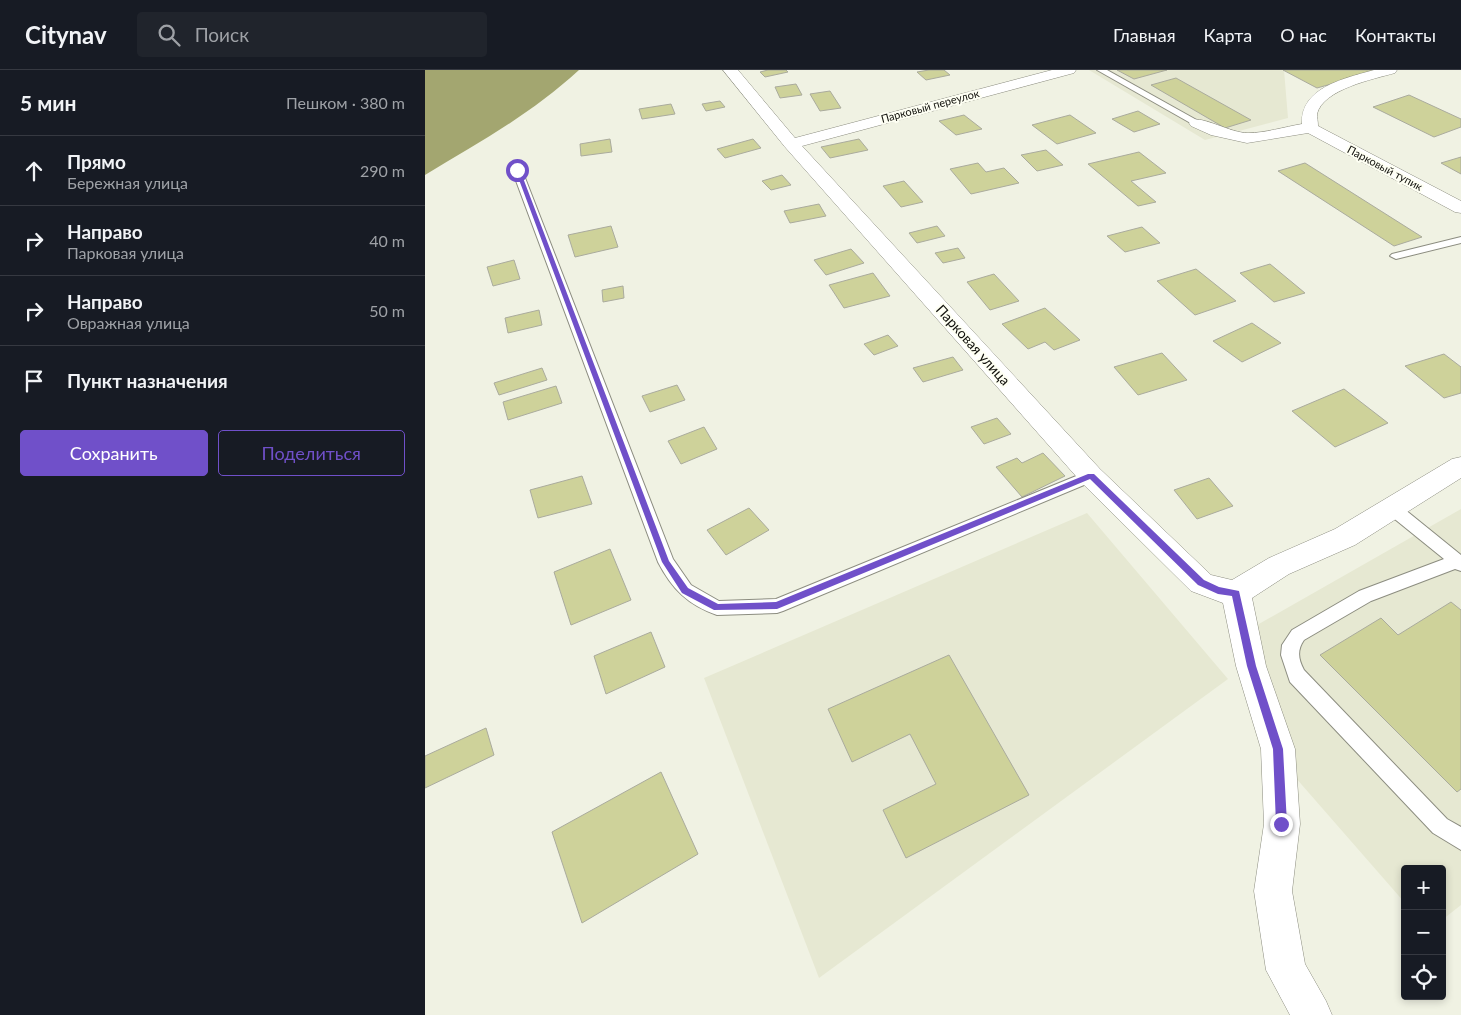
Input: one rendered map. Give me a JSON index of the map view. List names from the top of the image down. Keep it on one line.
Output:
{"streets":{"street":["Парковый переулок","Парковый тупик","Парковая улица"]},"crossings":[["Парковый переулок","Парковая улица"]],"page":{"header":"Citynav","search":"Поиск","nav":["Главная","Карта","О нас","Контакты"],"heading":["5 мин","Пешком · 380 m"],"list":[["Прямо","Бережная улица","290 m"],["Направо","Парковая улица","40 m"],["Направо","Овражная улица","50 m"],"Пункт назначения"],"buttons":["Сохранить","Поделиться"],"map_buttons":["+","−"]}}
